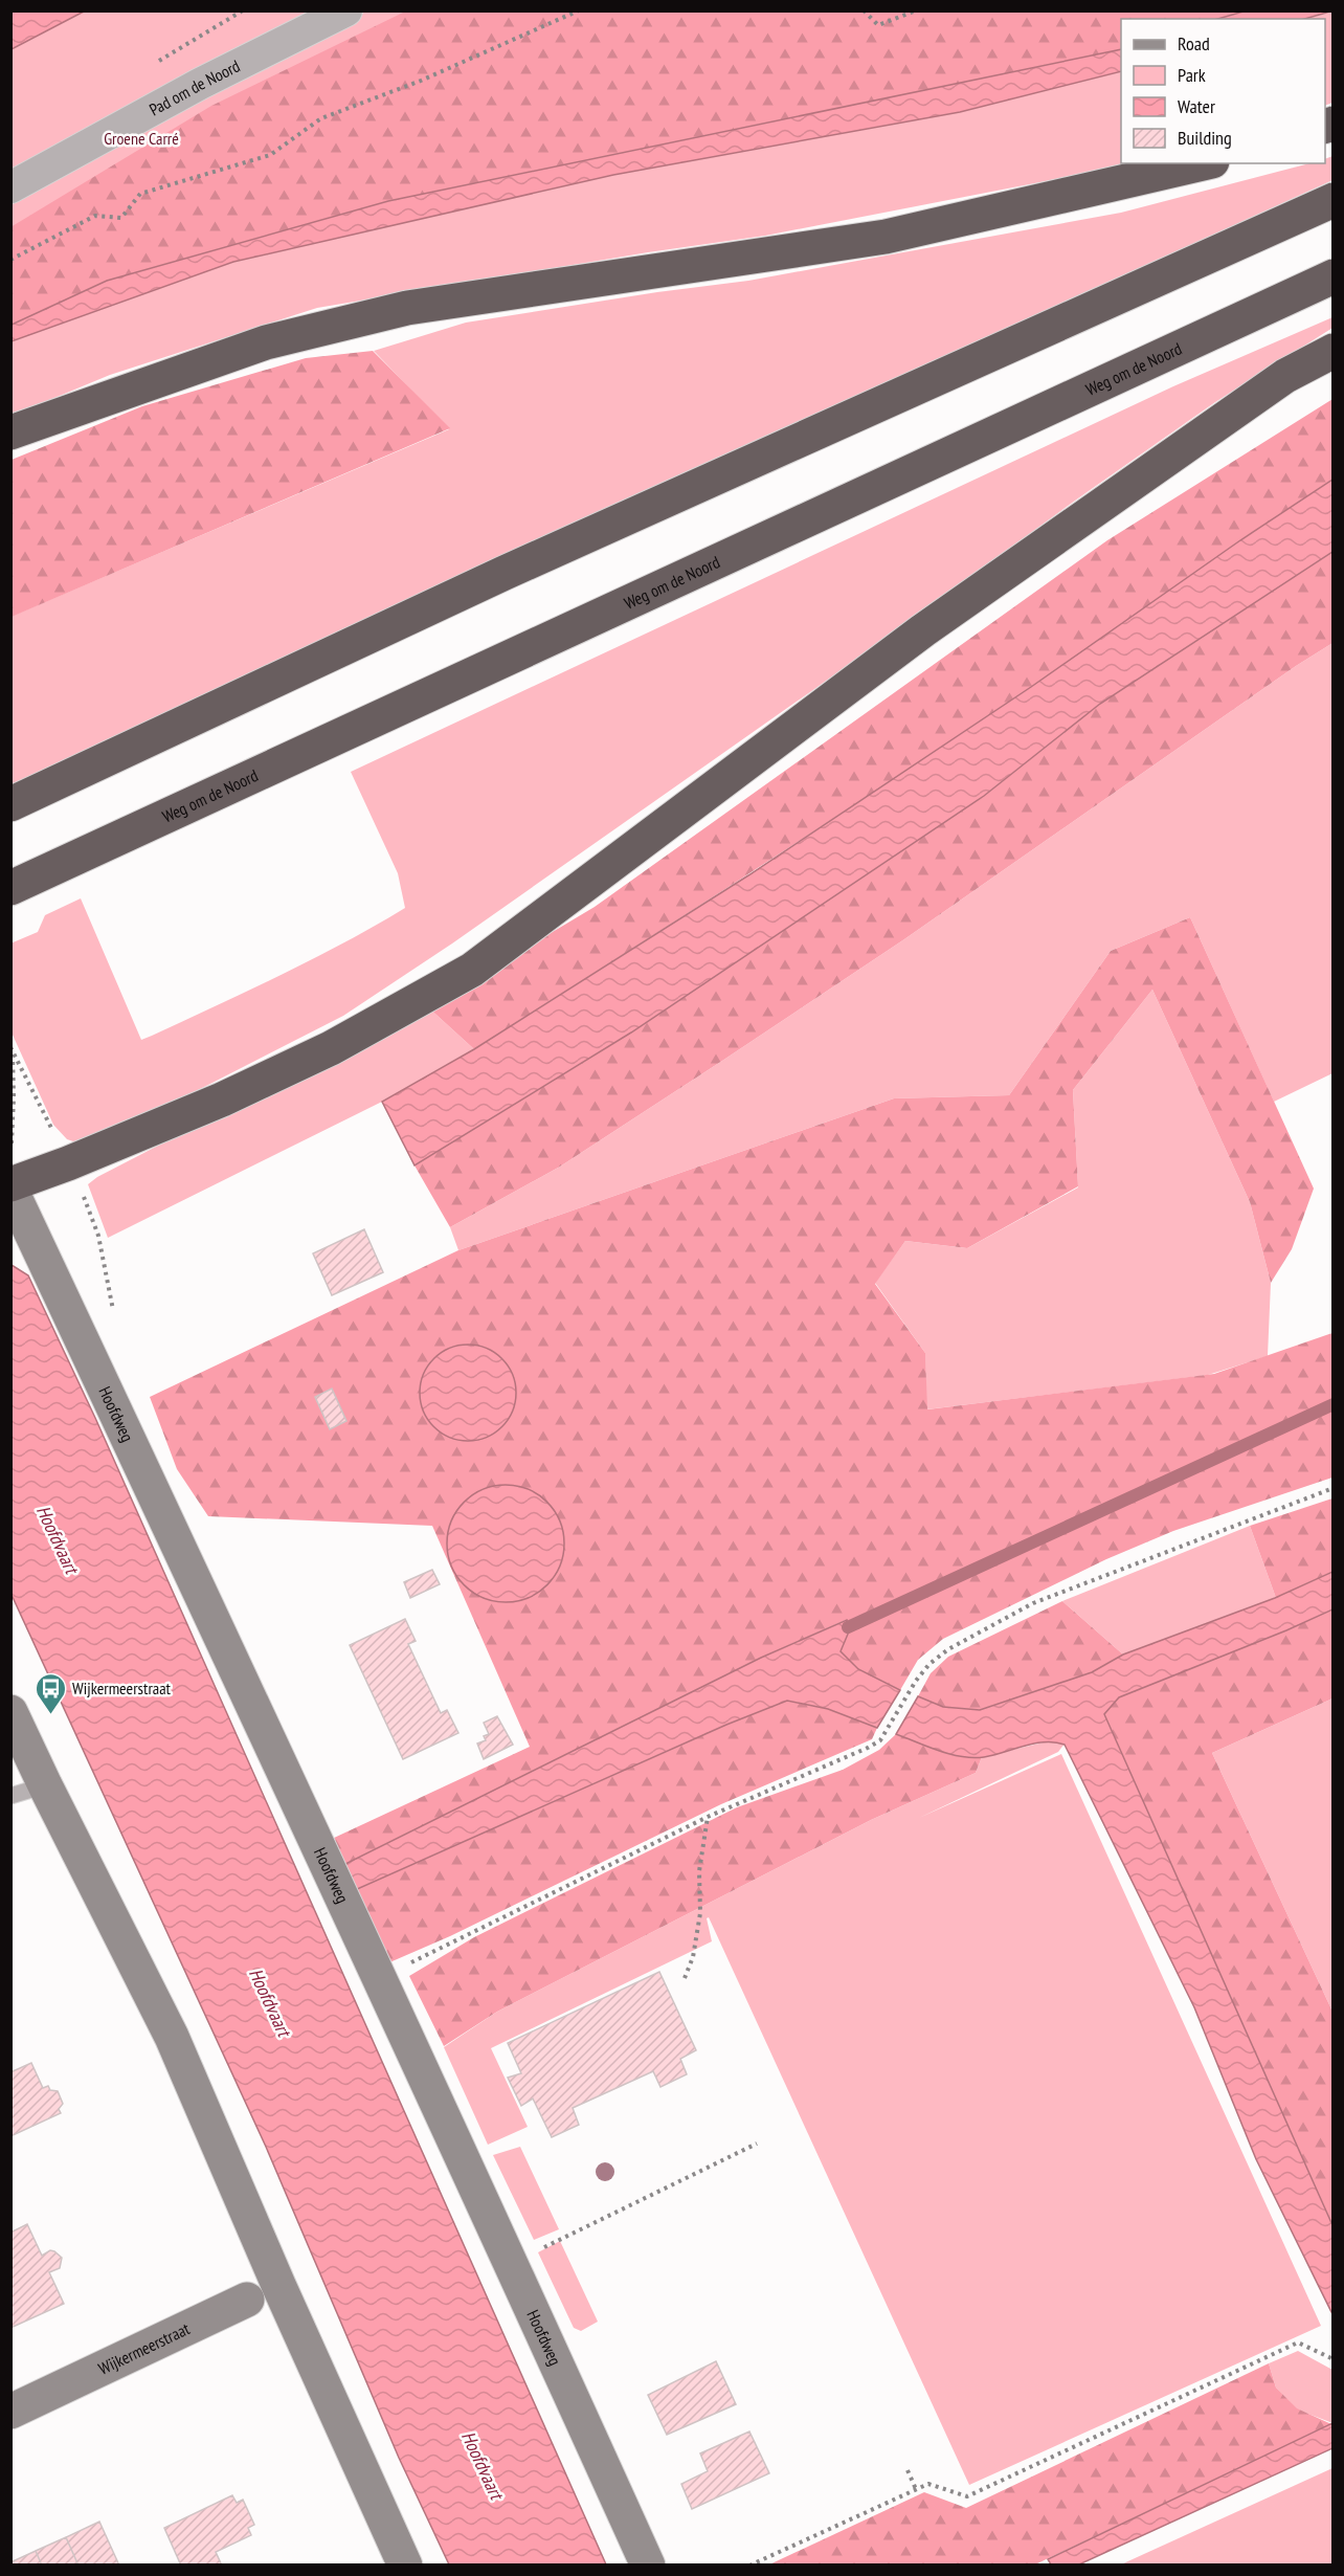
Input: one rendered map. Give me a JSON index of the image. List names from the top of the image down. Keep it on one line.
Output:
{"streets":{"highway":["Weg om de Noord"],"street":["Pad om de Noord","Hoofdweg","Wijkermeerstraat"]},"water":["Hoofdvaart"],"parks":["Groene Carré"],"places":{"bus stop":["Wijkermeerstraat"]},"legend":["Road","Park","Water","Building"]}
